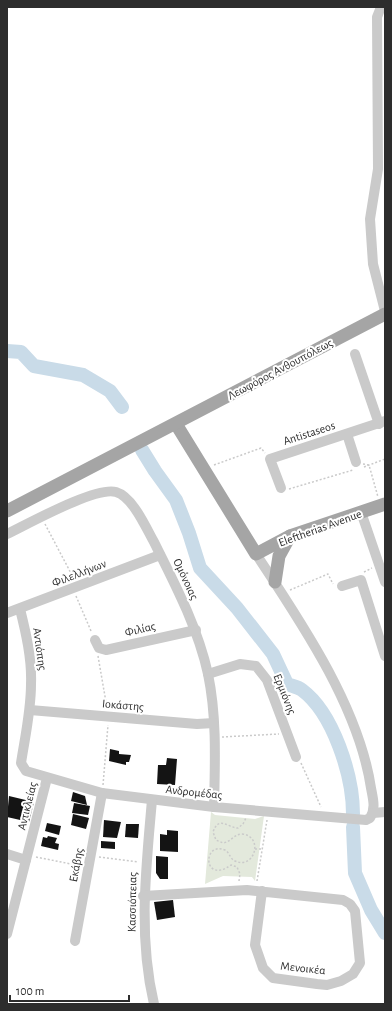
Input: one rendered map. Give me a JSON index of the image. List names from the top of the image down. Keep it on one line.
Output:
{"streets":{"main road":["Λεωφόρος Ανθουπόλεως","Eleftherias Avenue"],"street":["Antistaseos","Φιλελλήνων","Ομόνοιας","Φιλίας","Αντιόπης","Ερμιόνης","Ιοκάστης","Ανδρομέδας","Αντικλείας","Εκάβης","Κασσιόπειας","Μενοικέα"]},"crossings":[["Φιλελλήνων","Ομόνοιας"],["Φιλελλήνων","Αντιόπης"],["Ομόνοιας","Φιλίας"],["Ομόνοιας","Ερμιόνης"],["Ομόνοιας","Ιοκάστης"],["Ομόνοιας","Ανδρομέδας"],["Αντιόπης","Ιοκάστης"],["Αντιόπης","Ανδρομέδας"],["Ανδρομέδας","Αντικλείας"],["Ανδρομέδας","Εκάβης"],["Ανδρομέδας","Κασσιόπειας"],["Κασσιόπειας","Μενοικέα"]],"scale_bar":"100 m"}
